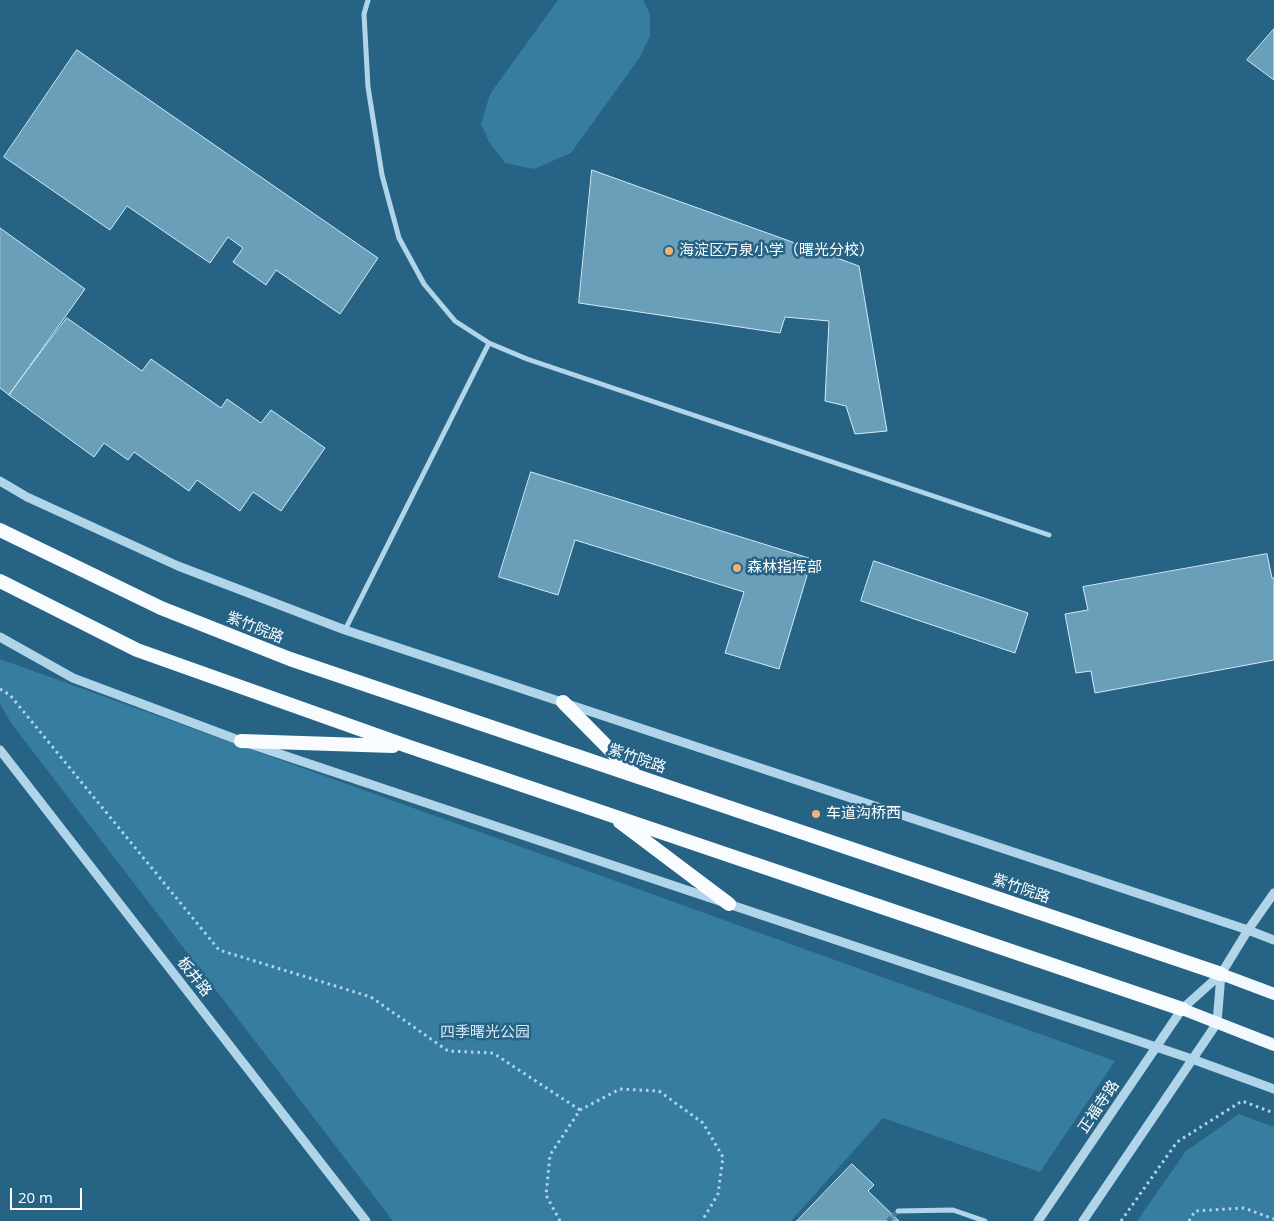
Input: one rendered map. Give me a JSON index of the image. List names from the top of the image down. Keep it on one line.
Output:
{"streets":{"highway":["紫竹院路"],"street":["板井路","正福寺路"]},"crossings":[["紫竹院路","正福寺路"]],"parks":["四季曙光公园"],"places":["海淀区万泉小学（曙光分校）","森林指挥部","车道沟桥西"],"scale_bar":"20 m"}
